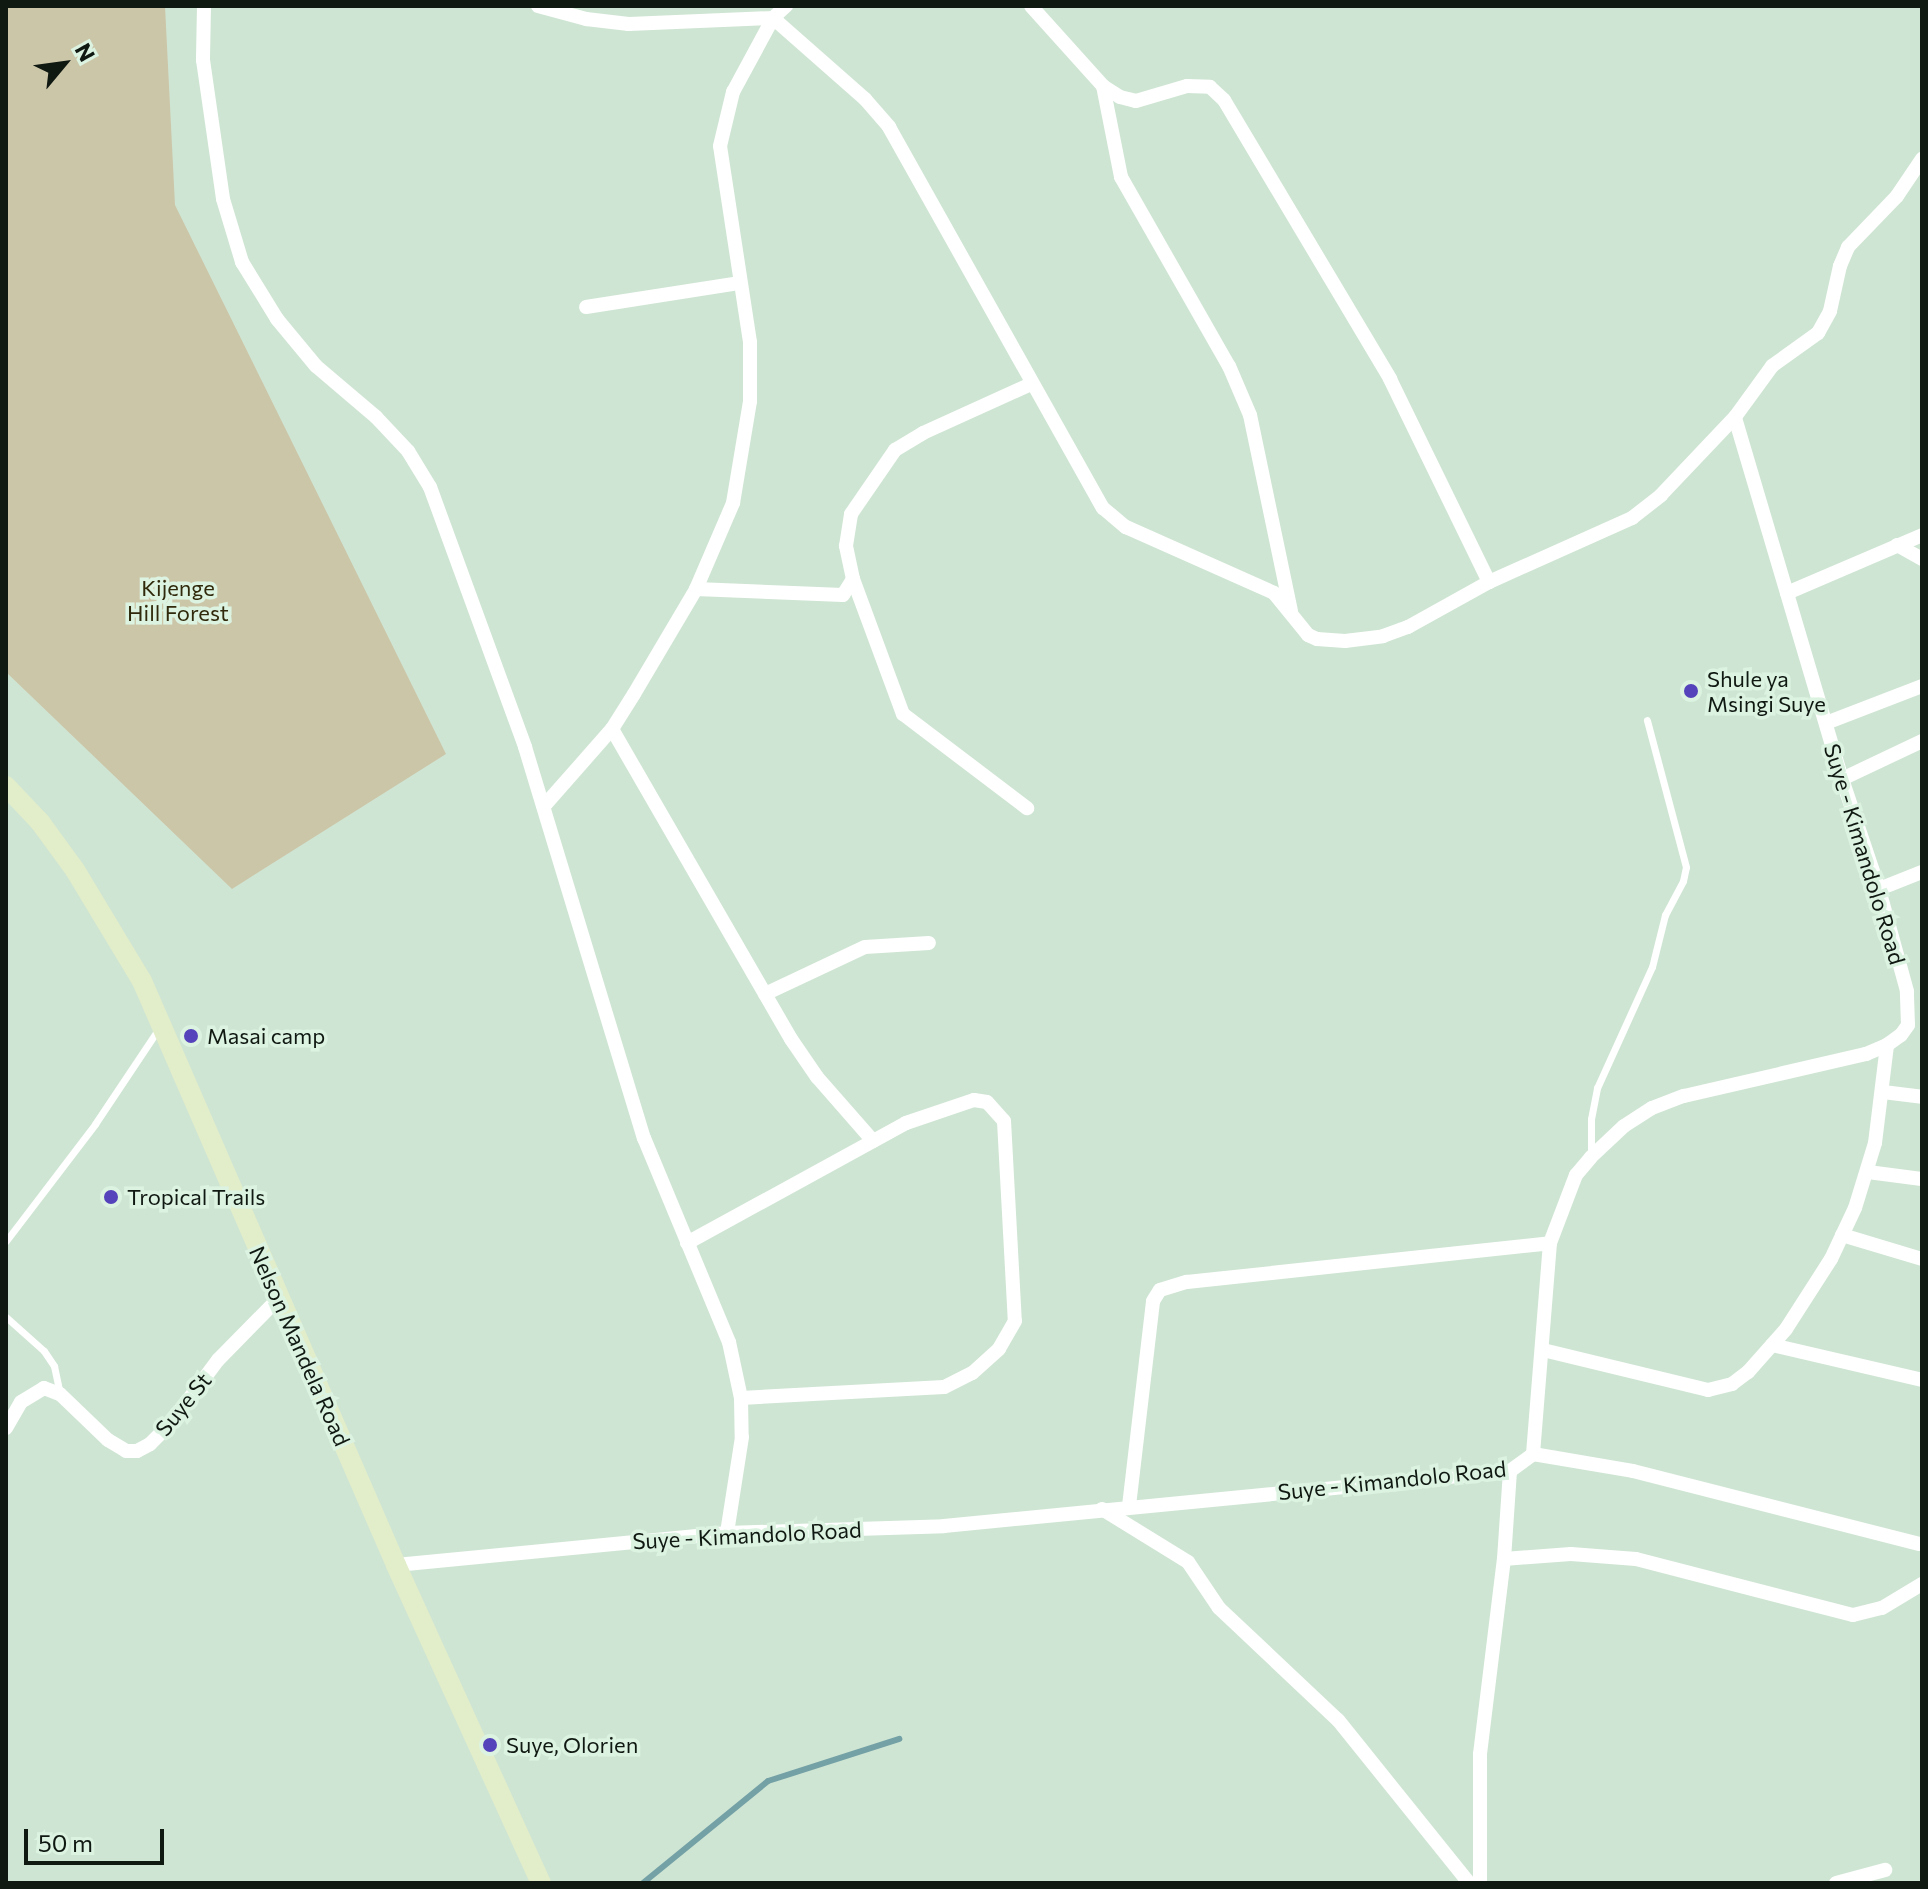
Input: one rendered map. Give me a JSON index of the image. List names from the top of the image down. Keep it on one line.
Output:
{"streets":{"main road":["Nelson Mandela Road"],"street":["Suye - Kimandolo Road","Suye St"]},"crossings":[["Suye - Kimandolo Road","Nelson Mandela Road"],["Nelson Mandela Road","Suye St"]],"parks":["Kijenge Hill Forest"],"places":["Shule ya Msingi Suye","Masai camp","Tropical Trails","Suye, Olorien"],"scale_bar":"50 m","north":"top right"}
